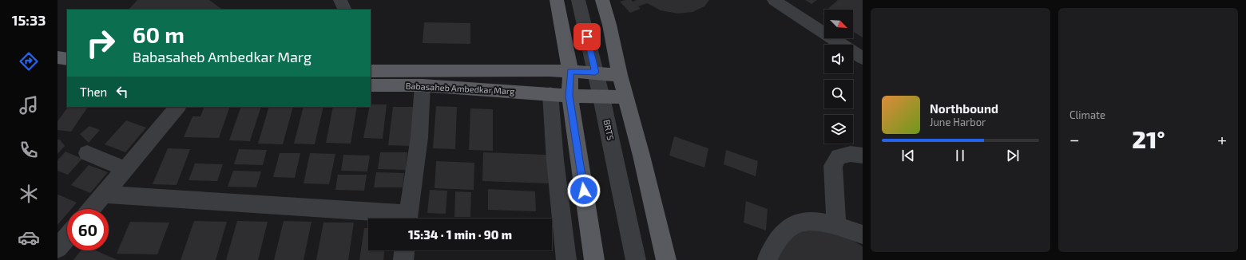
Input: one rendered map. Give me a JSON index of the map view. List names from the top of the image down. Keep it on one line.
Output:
{"streets":{"main road":["Babasaheb Ambedkar Marg"],"street":["BRTS"]},"crossings":[["Babasaheb Ambedkar Marg","BRTS"]],"north":"bottom right","page":{"tabs":"15:33","tile":"Climate","turn":["60 m","Babasaheb Ambedkar Marg"],"then":"Then","song":["Northbound","June Harbor"],"heat":["−","21°","+"],"limit":"60","trip":"15:34 · 1 min · 90 m"}}
